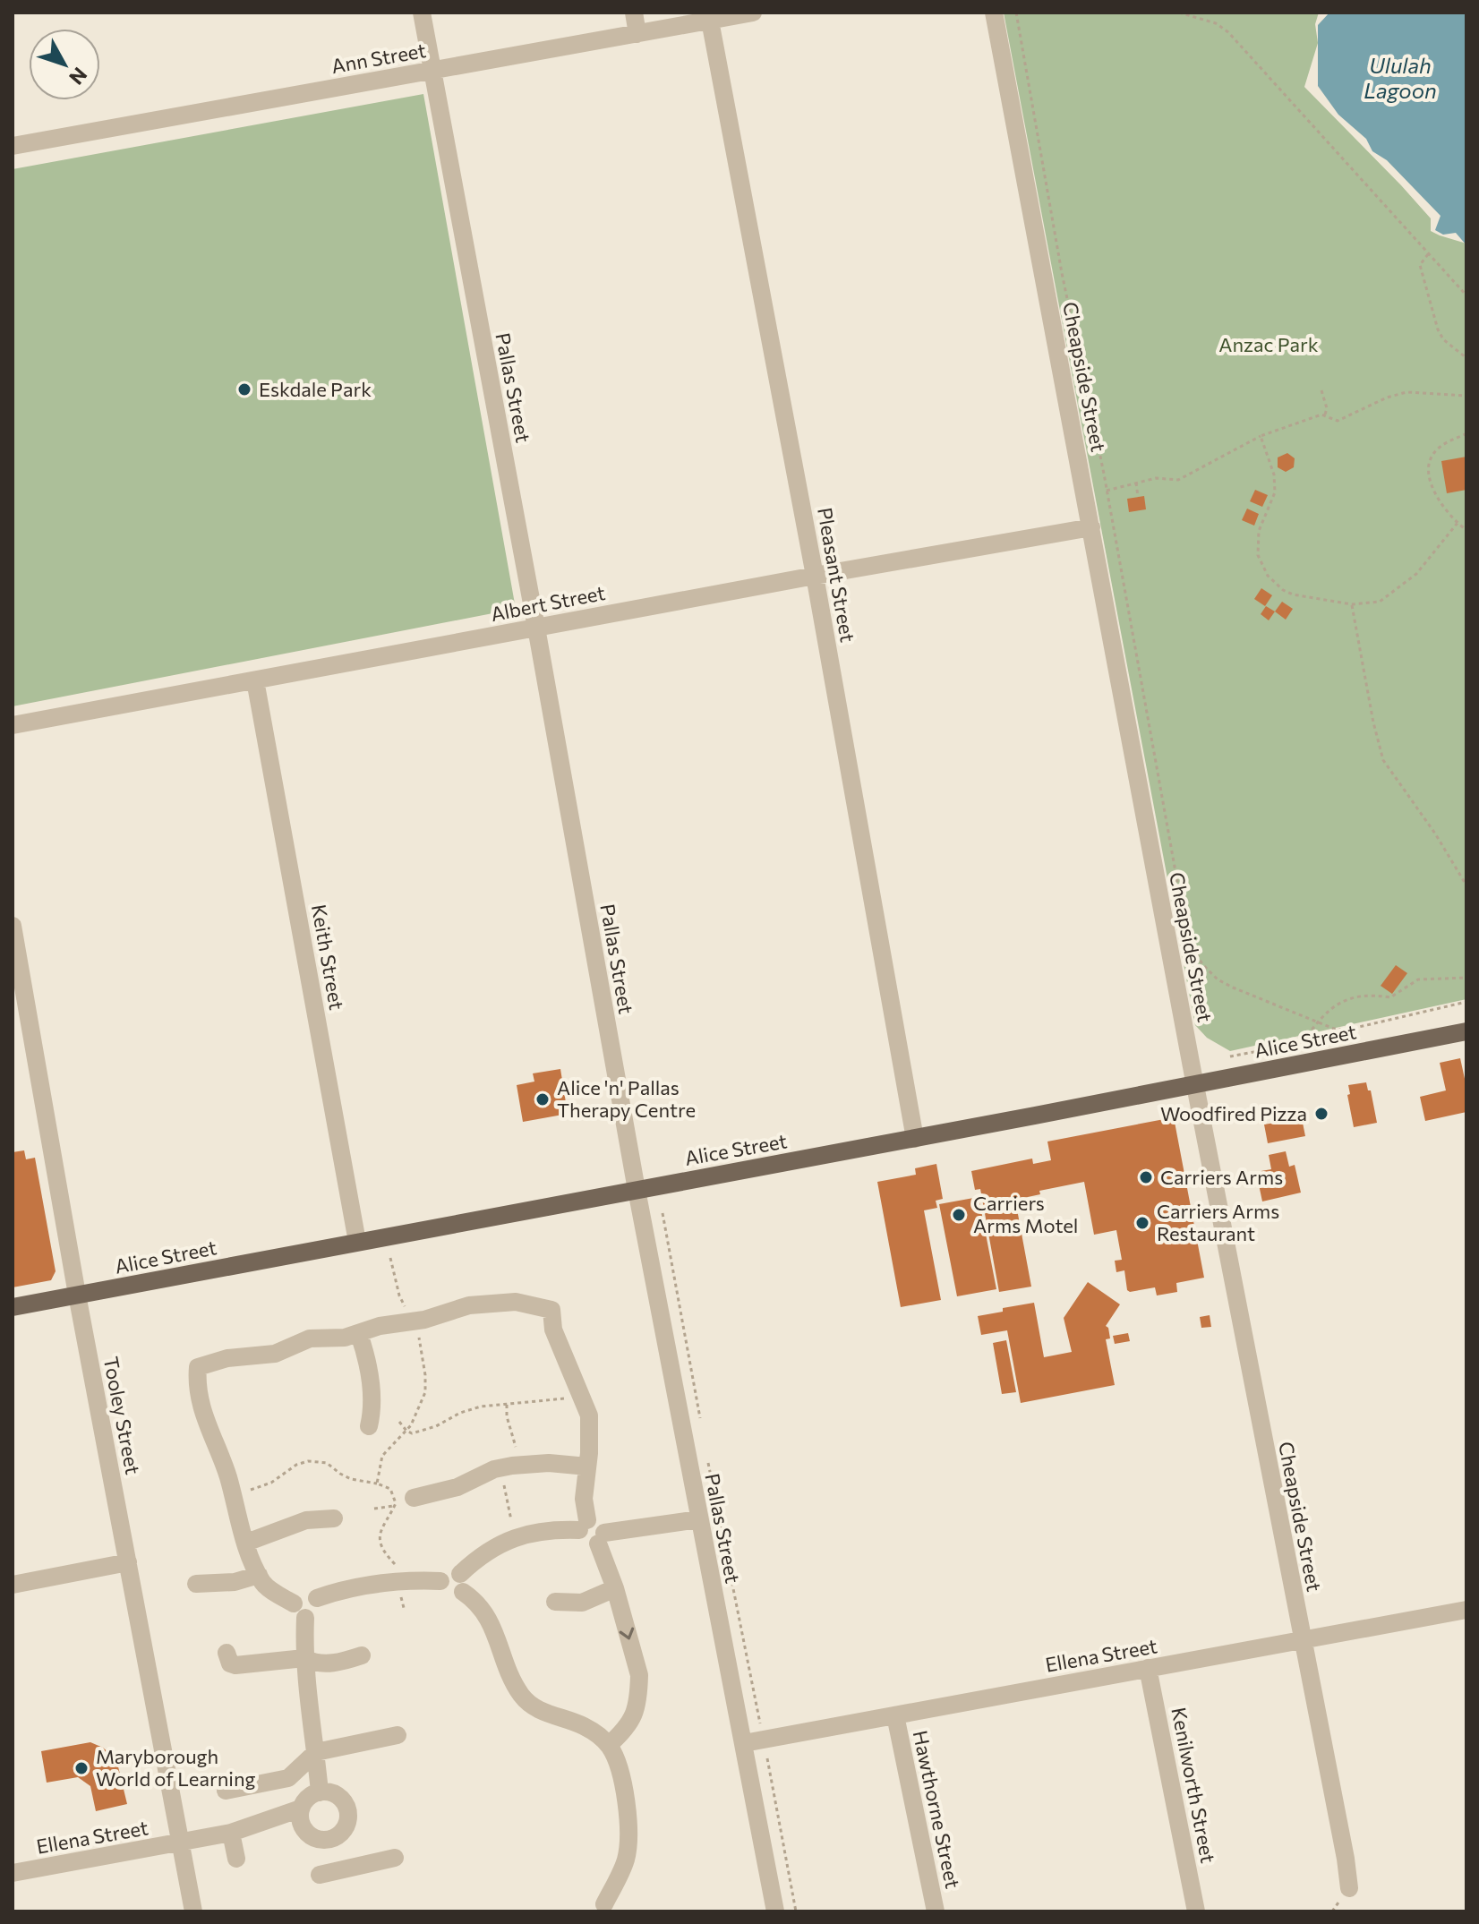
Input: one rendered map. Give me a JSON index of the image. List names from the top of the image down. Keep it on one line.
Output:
{"streets":{"main road":["Alice Street"],"street":["Ann Street","Cheapside Street","Pallas Street","Pleasant Street","Albert Street","Keith Street","Tooley Street","Ellena Street","Kenilworth Street","Hawthorne Street"]},"crossings":[["Ann Street","Pallas Street"],["Ann Street","Pleasant Street"],["Cheapside Street","Albert Street"],["Cheapside Street","Alice Street"],["Cheapside Street","Ellena Street"],["Pallas Street","Albert Street"],["Pallas Street","Alice Street"],["Pallas Street","Ellena Street"],["Pleasant Street","Albert Street"],["Pleasant Street","Alice Street"],["Albert Street","Keith Street"],["Keith Street","Alice Street"],["Alice Street","Tooley Street"],["Tooley Street","Ellena Street"],["Ellena Street","Kenilworth Street"],["Ellena Street","Hawthorne Street"]],"water":["Ululah Lagoon"],"parks":["Anzac Park"],"places":["Eskdale Park","Alice 'n' Pallas Therapy Centre","Woodfired Pizza","Carriers Arms","Carriers Arms Motel","Carriers Arms Restaurant","Maryborough World of Learning"],"north":"bottom right"}
